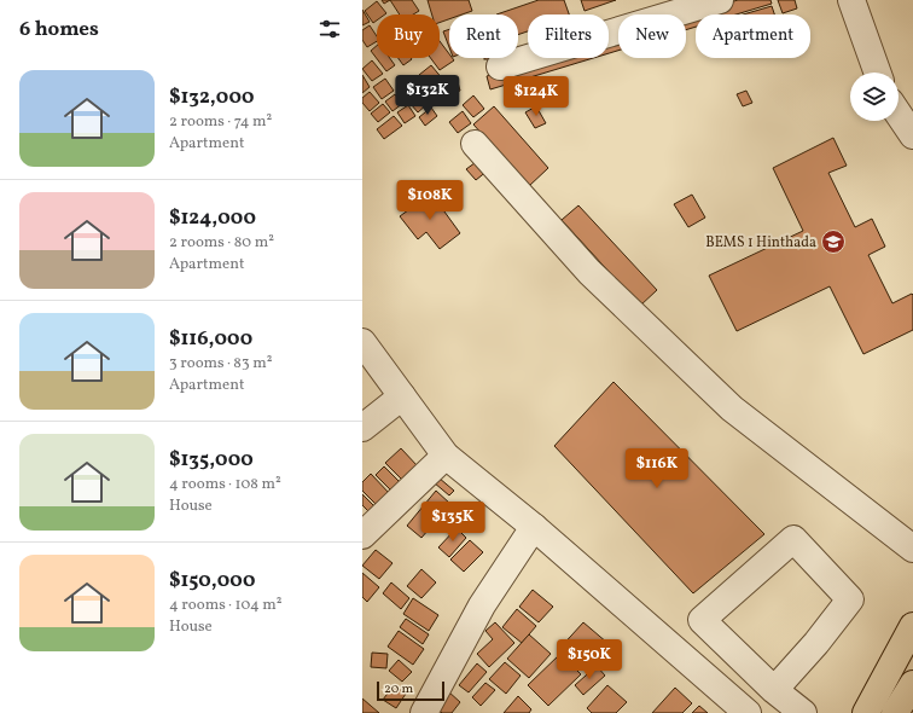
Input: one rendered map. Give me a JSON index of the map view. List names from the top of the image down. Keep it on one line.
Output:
{"places":{"school or university":["BEMS 1 Hinthada"]},"scale_bar":"20 m","page":{"heading":"6 homes","chip":["Buy","Rent","Filters","New","Apartment"],"list":[{"name":"$132,000","note":"2 rooms · 74 m² · Apartment"},{"name":"$124,000","note":"2 rooms · 80 m² · Apartment"},{"name":"$116,000","note":"3 rooms · 83 m² · Apartment"},{"name":"$135,000","note":"4 rooms · 108 m² · House"},{"name":"$150,000","note":"4 rooms · 104 m² · House"}],"price":["$132K","$124K","$108K","$116K","$135K","$150K"],"scale":"20 m"}}
